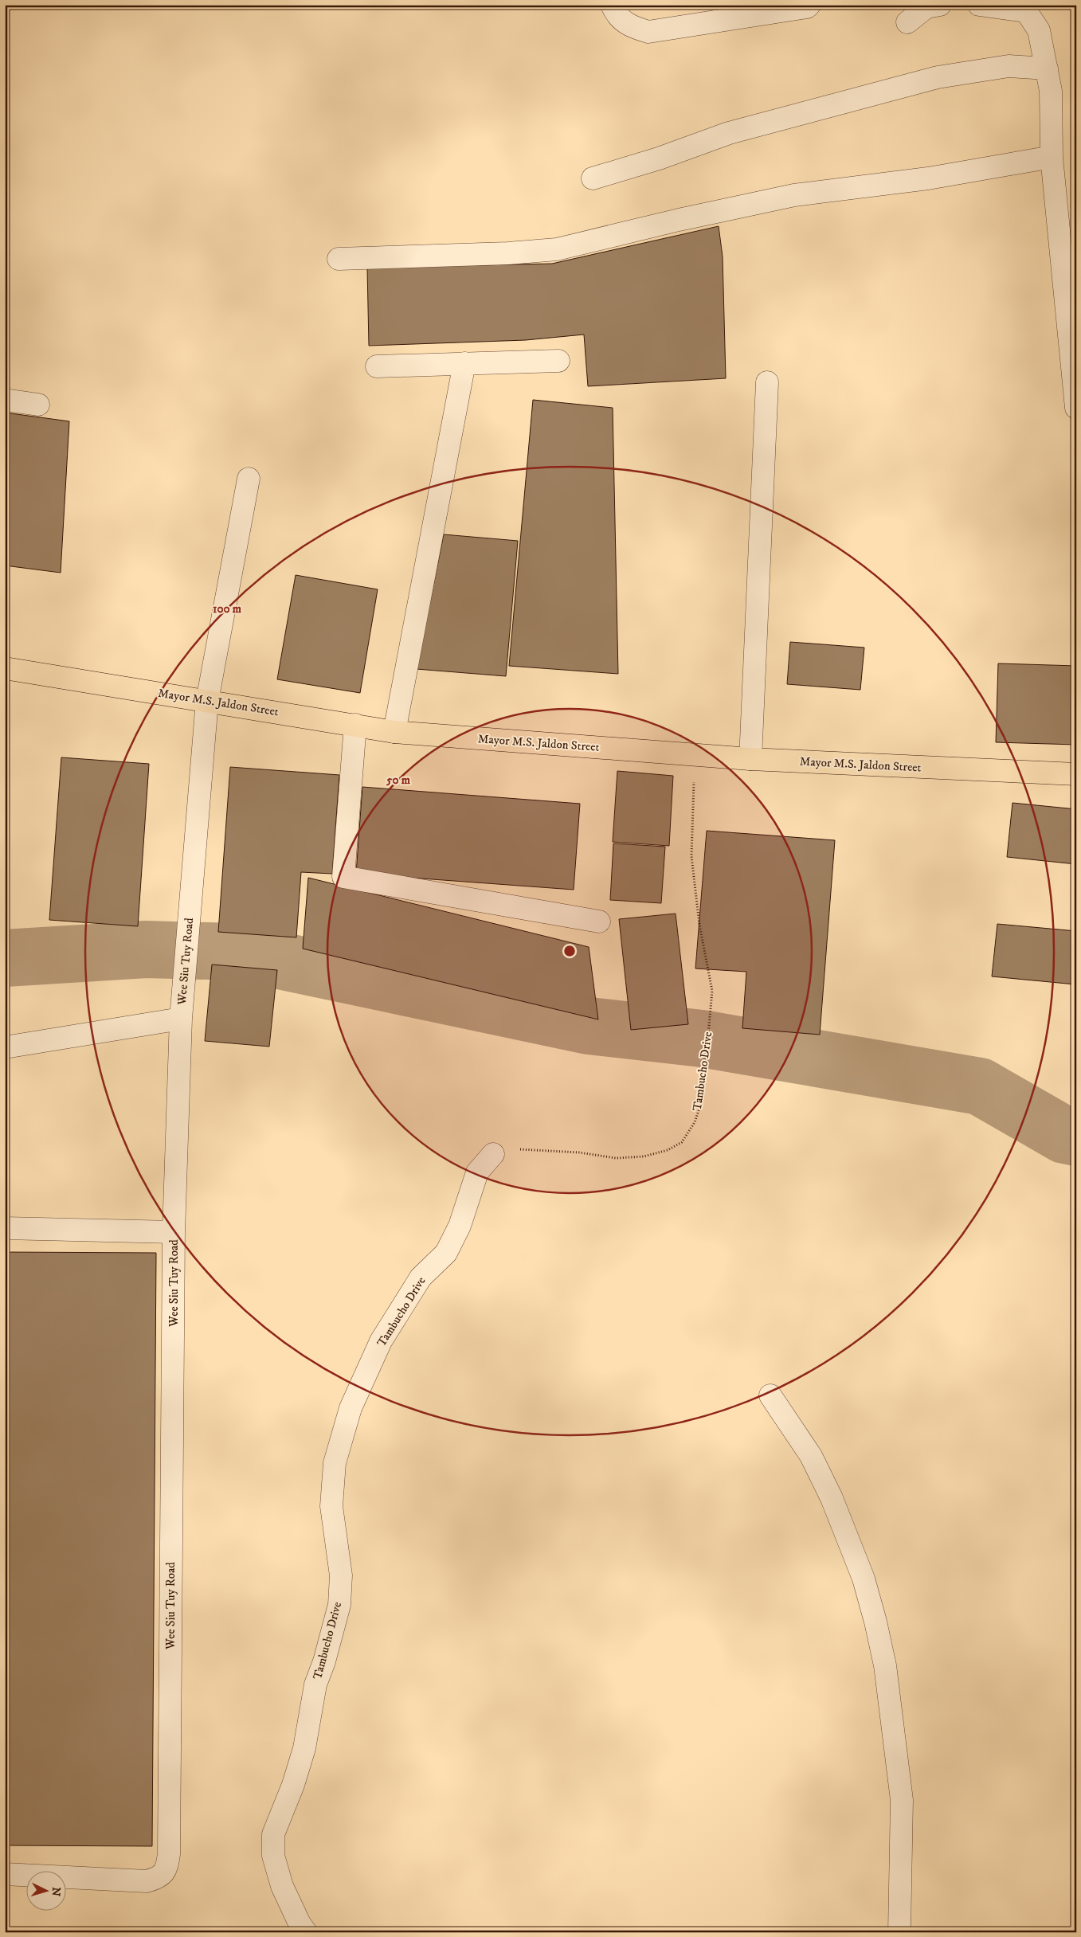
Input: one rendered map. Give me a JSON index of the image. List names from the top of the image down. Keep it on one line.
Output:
{"streets":{"main road":["Mayor M.S. Jaldon Street"],"street":["Wee Siu Tuy Road","Tambucho Drive"]},"crossings":[["Mayor M.S. Jaldon Street","Wee Siu Tuy Road"],["Mayor M.S. Jaldon Street","Tambucho Drive"]],"north":"right","rings":["100 m","50 m"]}
